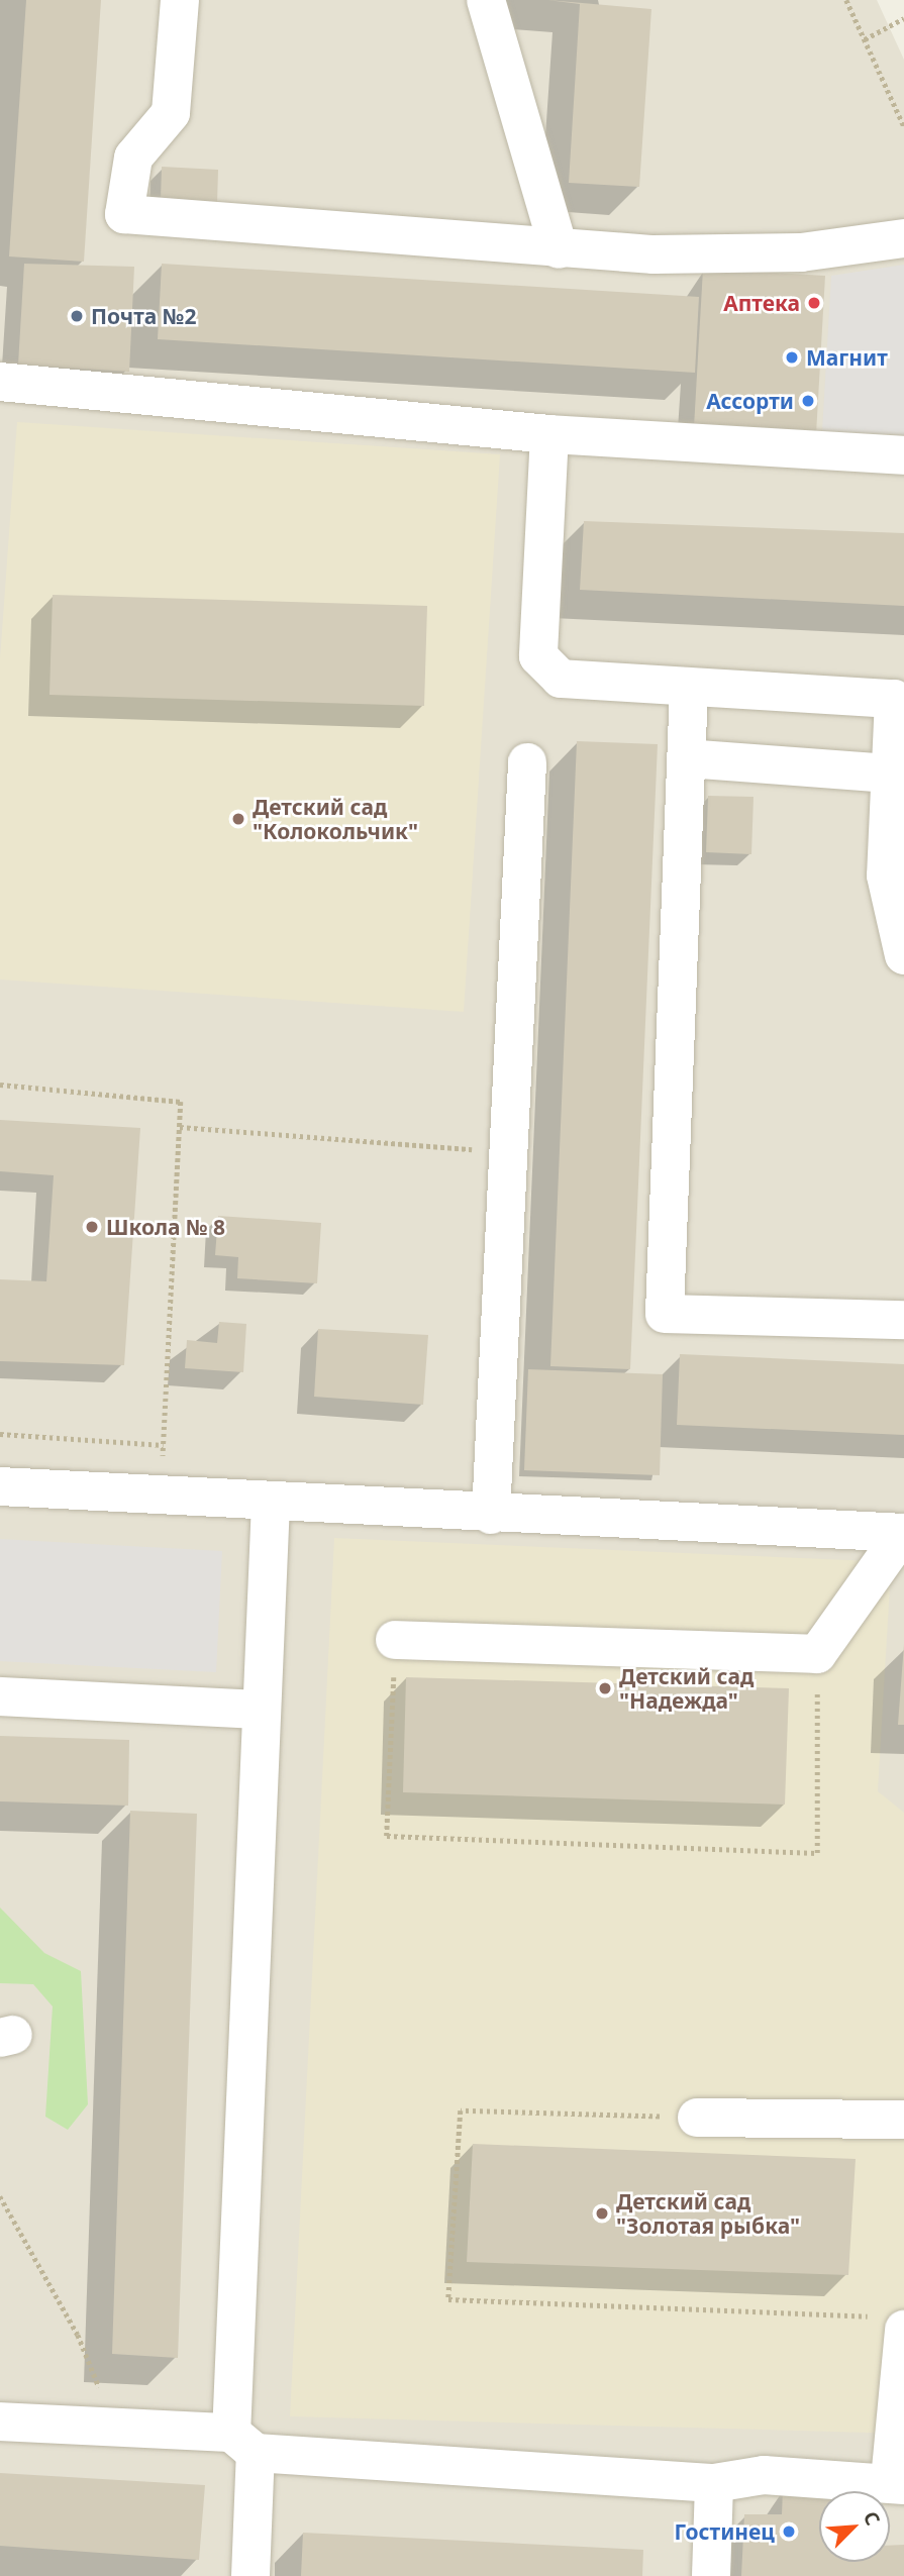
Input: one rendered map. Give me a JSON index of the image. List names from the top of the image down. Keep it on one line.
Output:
{"places":["Аптека","Почта №2","Магнит","Ассорти","Детский сад \"Колокольчик\"","Школа № 8","Детский сад \"Надежда\"","Детский сад \"Золотая рыбка\"","Гостинец"],"north":"top right"}
